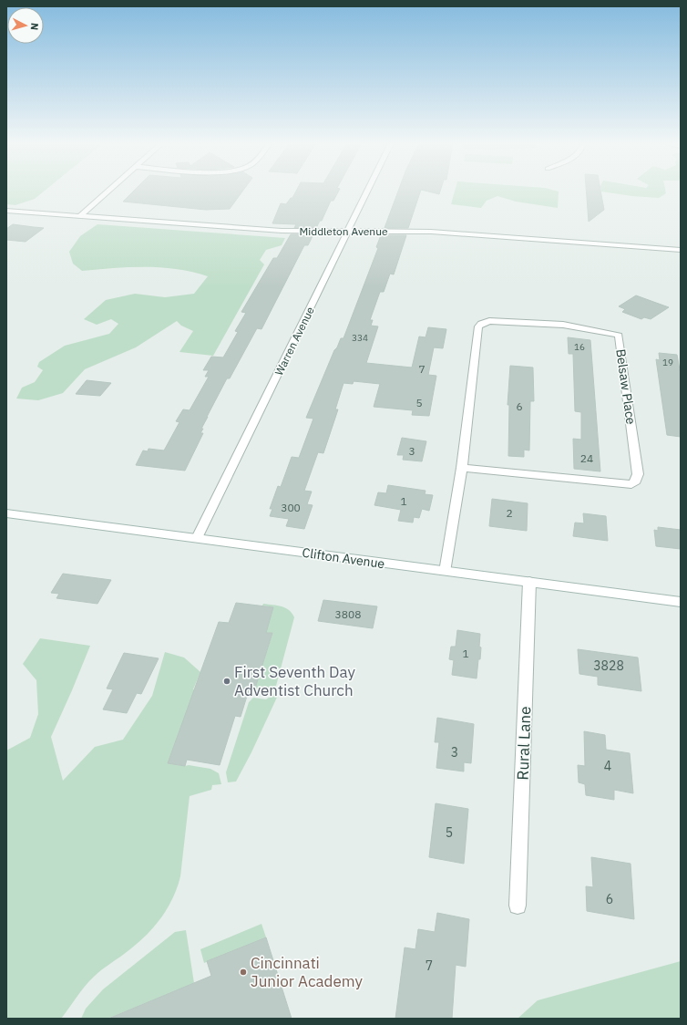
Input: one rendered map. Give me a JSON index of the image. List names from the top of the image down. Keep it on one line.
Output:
{"streets":{"street":["Middleton Avenue","Warren Avenue","Belsaw Place","Clifton Avenue","Rural Lane"]},"crossings":[["Middleton Avenue","Warren Avenue"],["Warren Avenue","Clifton Avenue"],["Belsaw Place","Clifton Avenue"],["Clifton Avenue","Rural Lane"]],"places":["First Seventh Day Adventist Church","Cincinnati Junior Academy"],"house_numbers":["334","16","19","7","5","6","3","24","1","300","2","3808","1","3828","3","4","5","6","7"],"north":"right"}
